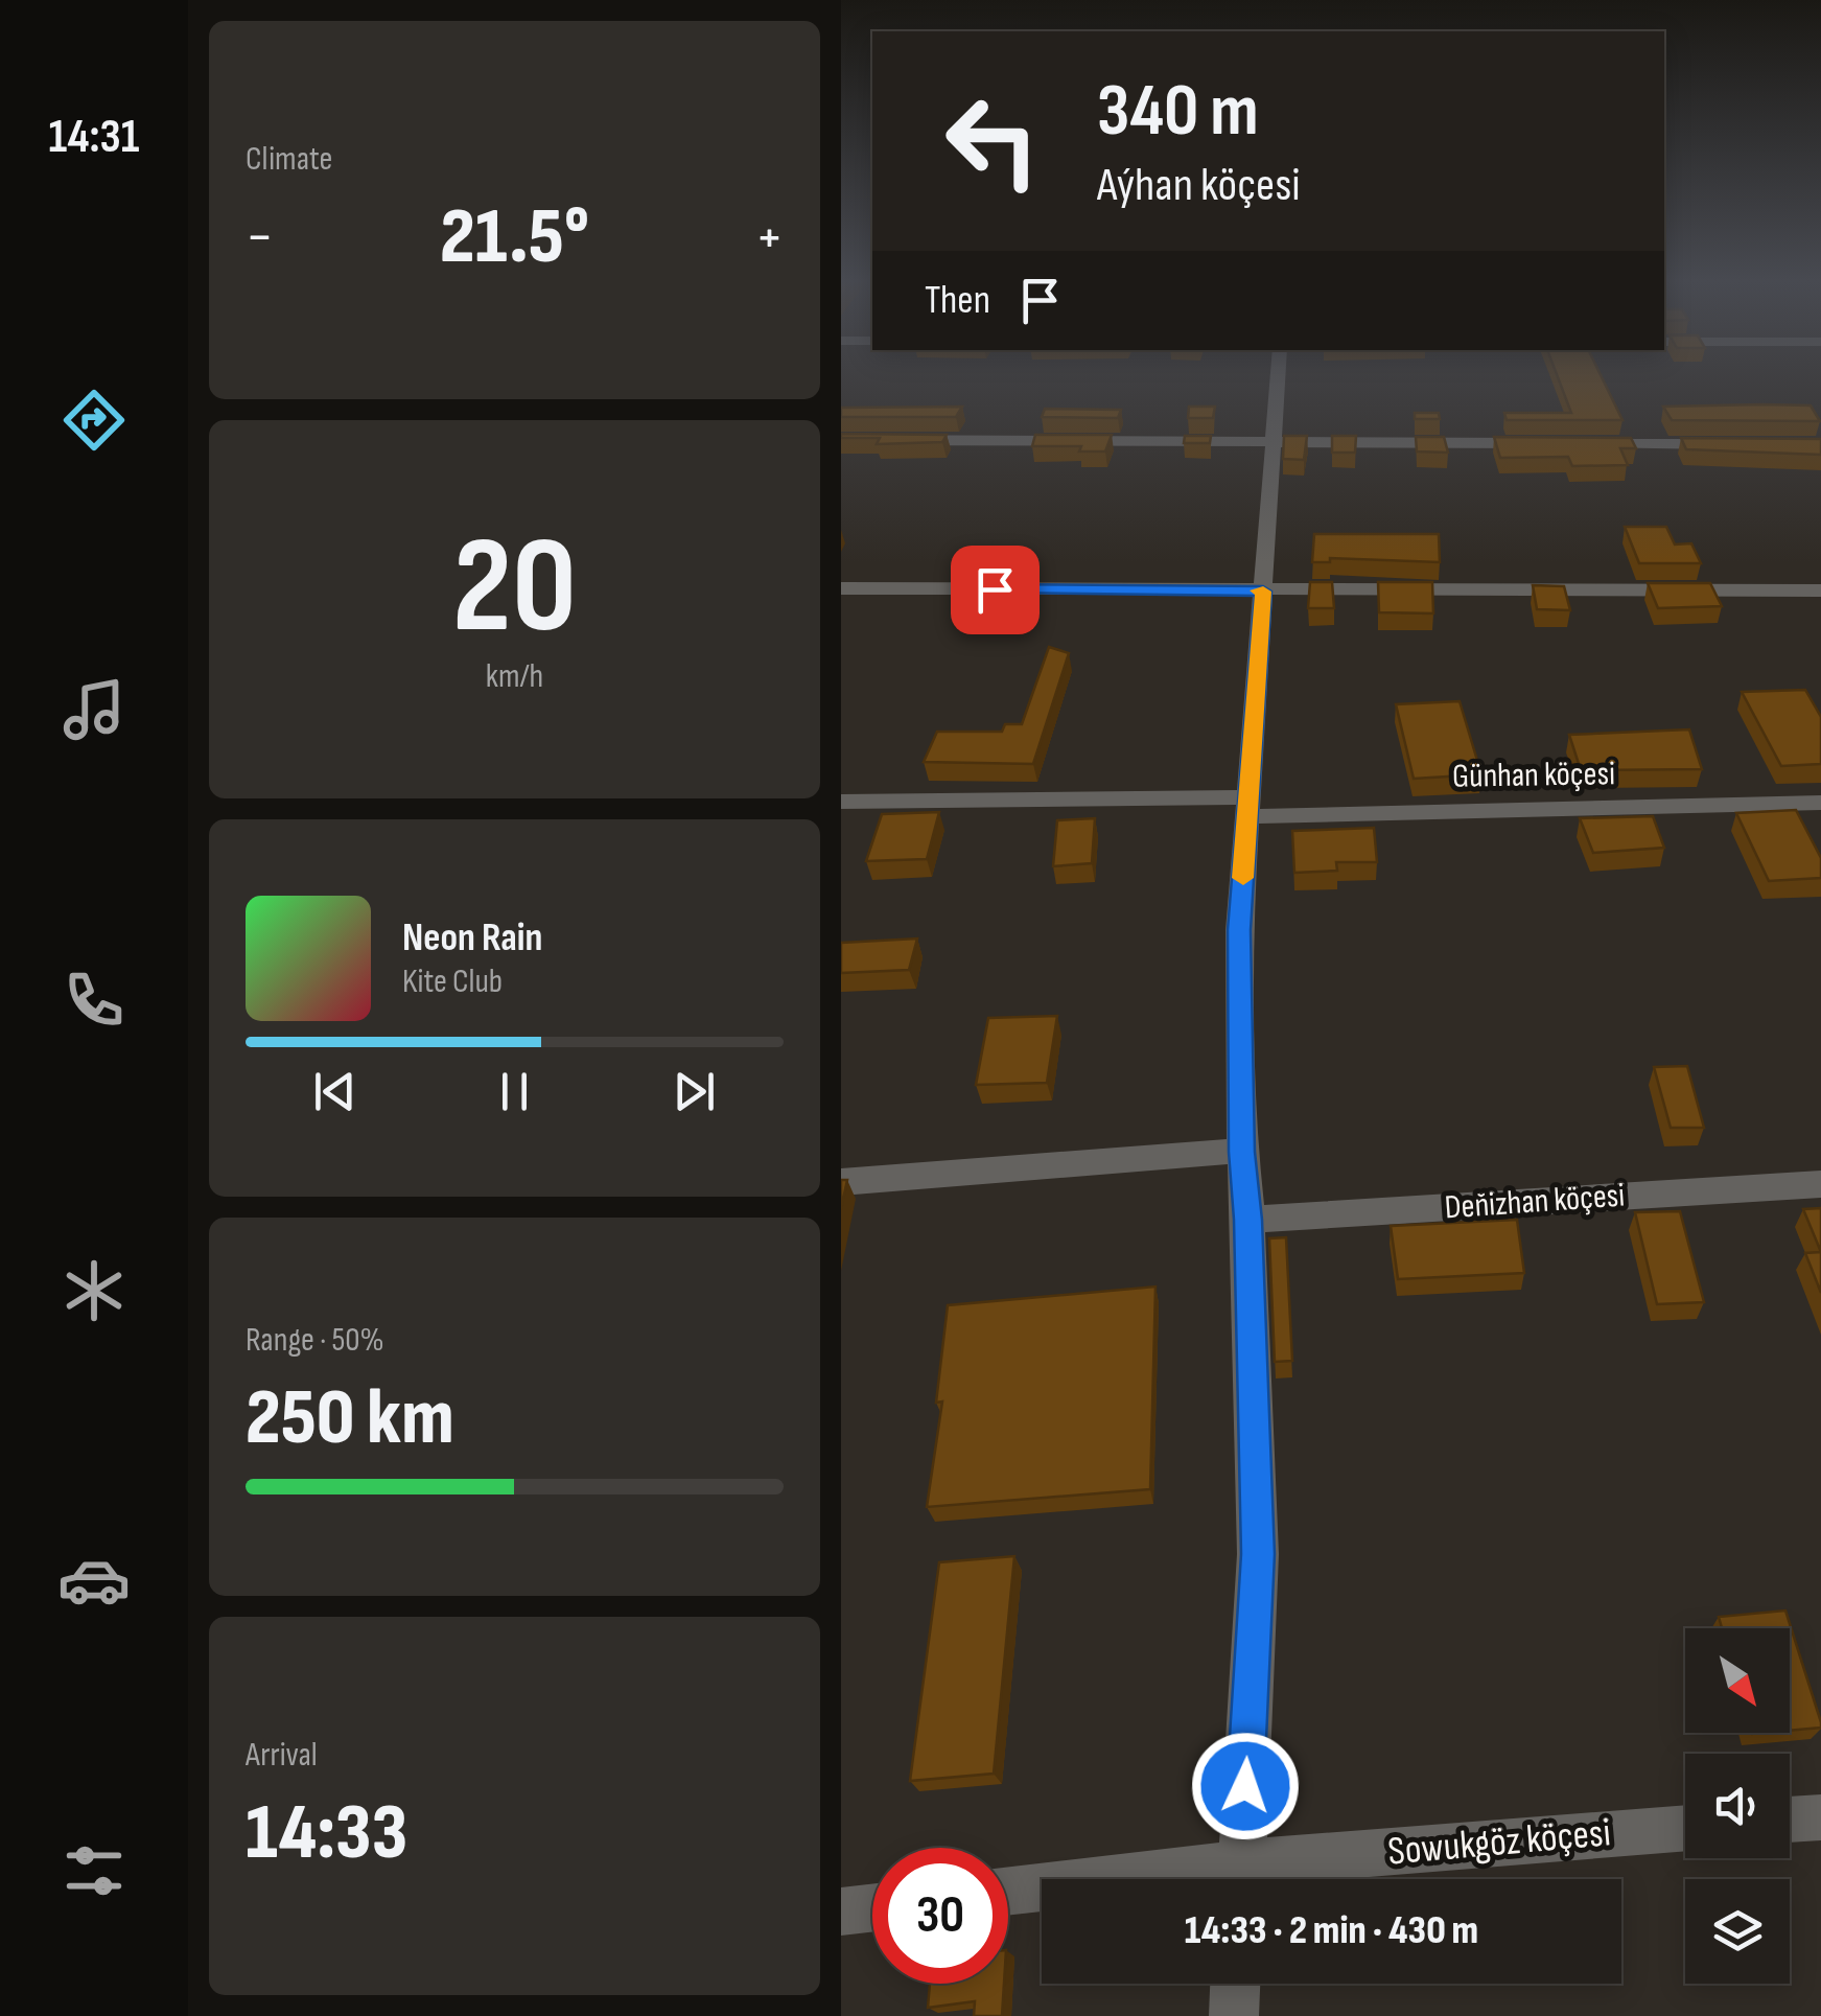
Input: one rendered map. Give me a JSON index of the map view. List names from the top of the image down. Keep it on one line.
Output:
{"streets":{"street":["Günhan köçesi","Deňizhan köçesi","Sowukgöz köçesi"]},"north":"bottom right","page":{"tabs":"14:31","tile":["Climate",["20","km/h"],["Range · 50%","250 km"],["Arrival","14:33"]],"turn":["340 m","Aýhan köçesi"],"heat":["−","21.5°","+"],"then":"Then","song":["Neon Rain","Kite Club"],"limit":"30","trip":"14:33 · 2 min · 430 m"}}
